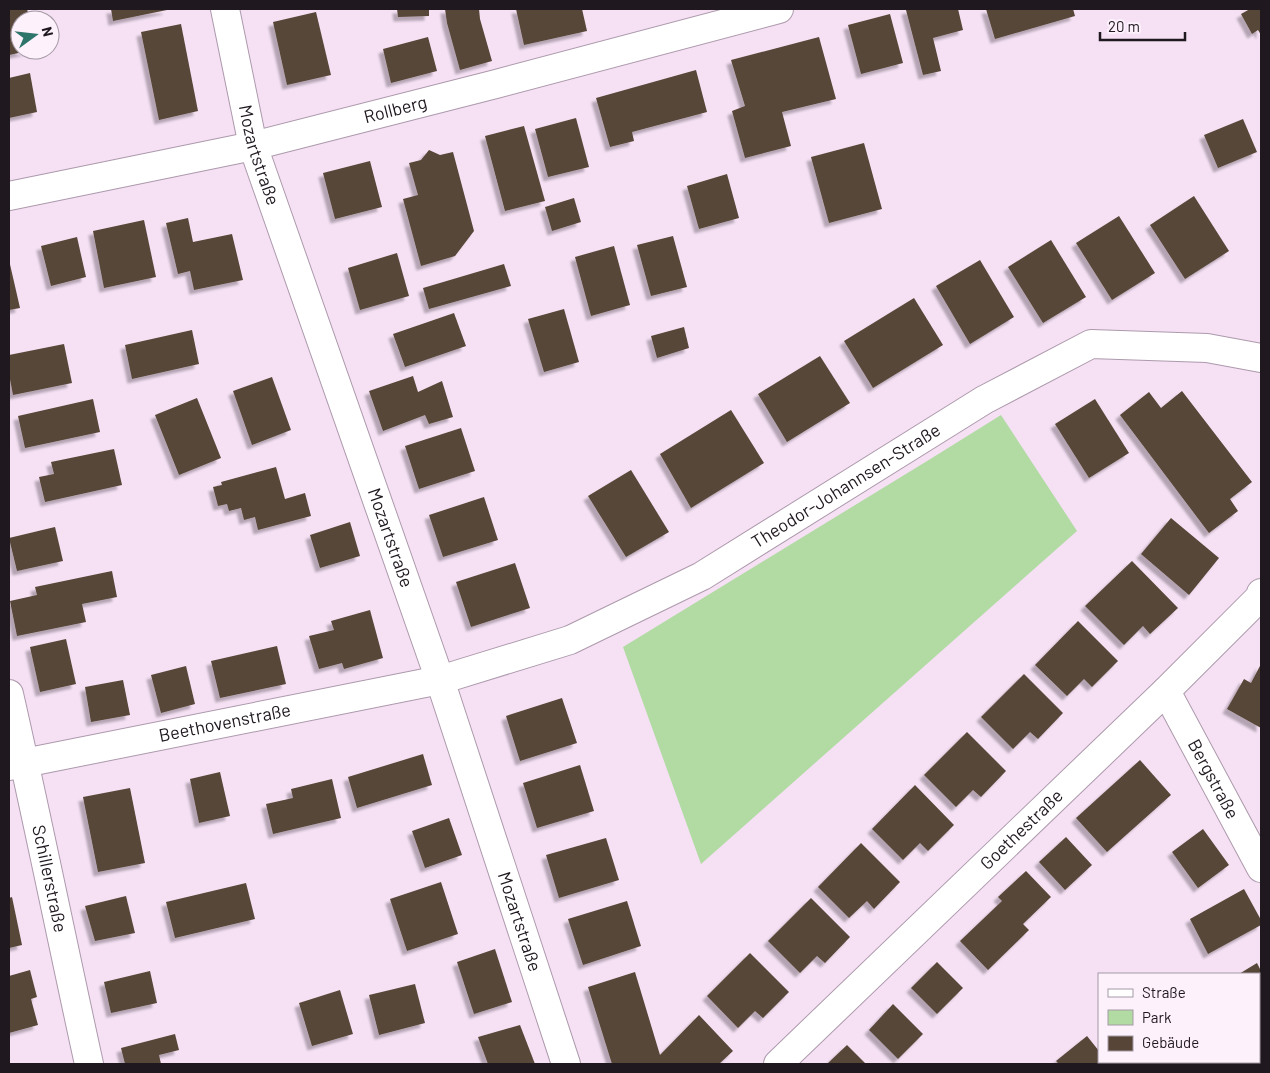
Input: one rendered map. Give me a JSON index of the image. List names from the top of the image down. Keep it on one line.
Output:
{"streets":{"street":["Rollberg","Mozartstraße","Theodor-Johannsen-Straße","Beethovenstraße","Bergstraße","Goethestraße","Schillerstraße"]},"crossings":[["Rollberg","Mozartstraße"],["Mozartstraße","Theodor-Johannsen-Straße"],["Mozartstraße","Beethovenstraße"],["Theodor-Johannsen-Straße","Beethovenstraße"],["Beethovenstraße","Schillerstraße"],["Bergstraße","Goethestraße"]],"legend":["Straße","Park","Gebäude"],"scale_bar":"20 m","north":"right"}
